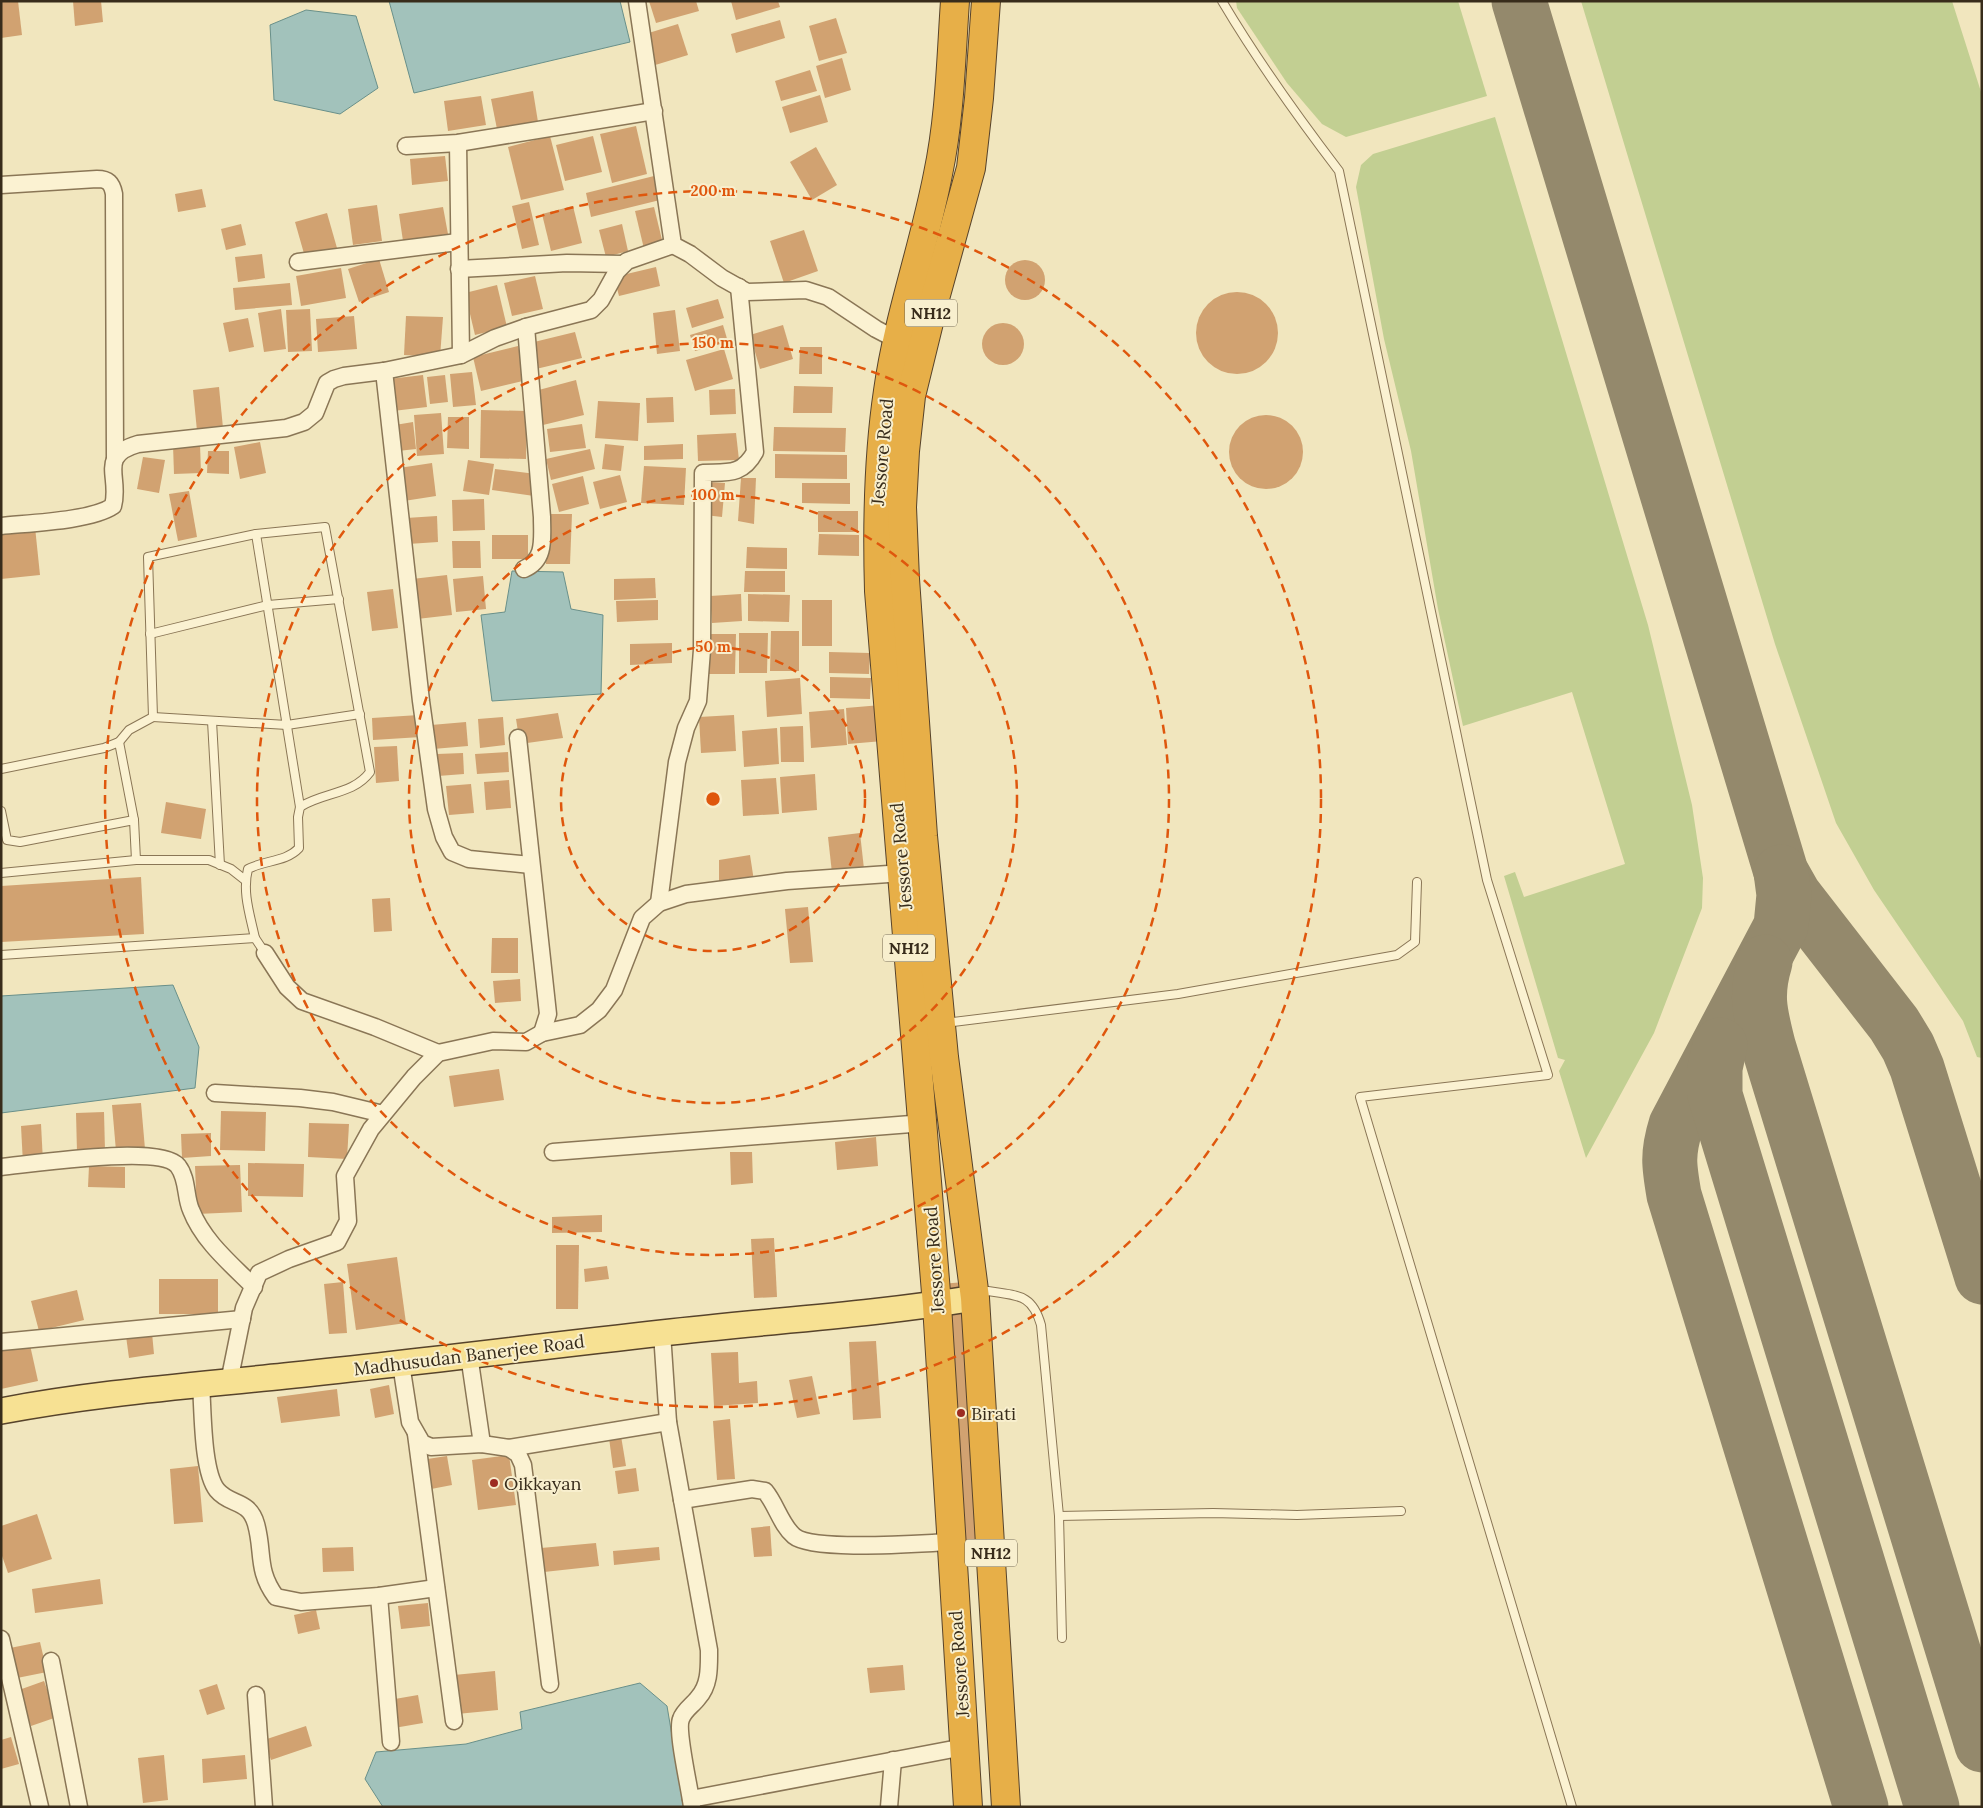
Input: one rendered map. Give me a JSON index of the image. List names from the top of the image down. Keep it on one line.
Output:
{"streets":{"highway":["NH12","Jessore Road"],"main road":["Madhusudan Banerjee Road"]},"crossings":[["NH12","Madhusudan Banerjee Road"],["Jessore Road","Madhusudan Banerjee Road"]],"places":["Birati","Oikkayan"],"rings":["200 m","150 m","100 m","50 m"]}
